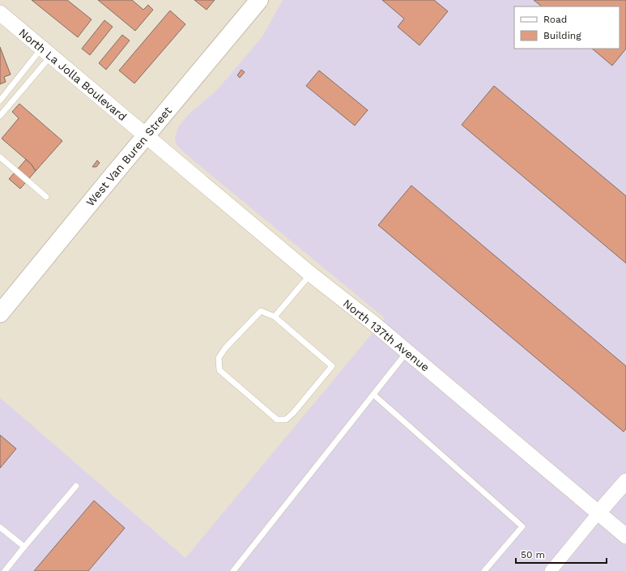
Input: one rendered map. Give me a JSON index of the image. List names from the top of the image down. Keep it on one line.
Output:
{"streets":{"main road":["West Van Buren Street"],"street":["North La Jolla Boulevard","North 137th Avenue"]},"crossings":[["North La Jolla Boulevard","West Van Buren Street"],["North La Jolla Boulevard","North 137th Avenue"],["West Van Buren Street","North 137th Avenue"]],"legend":["Road","Building"],"scale_bar":"50 m"}
